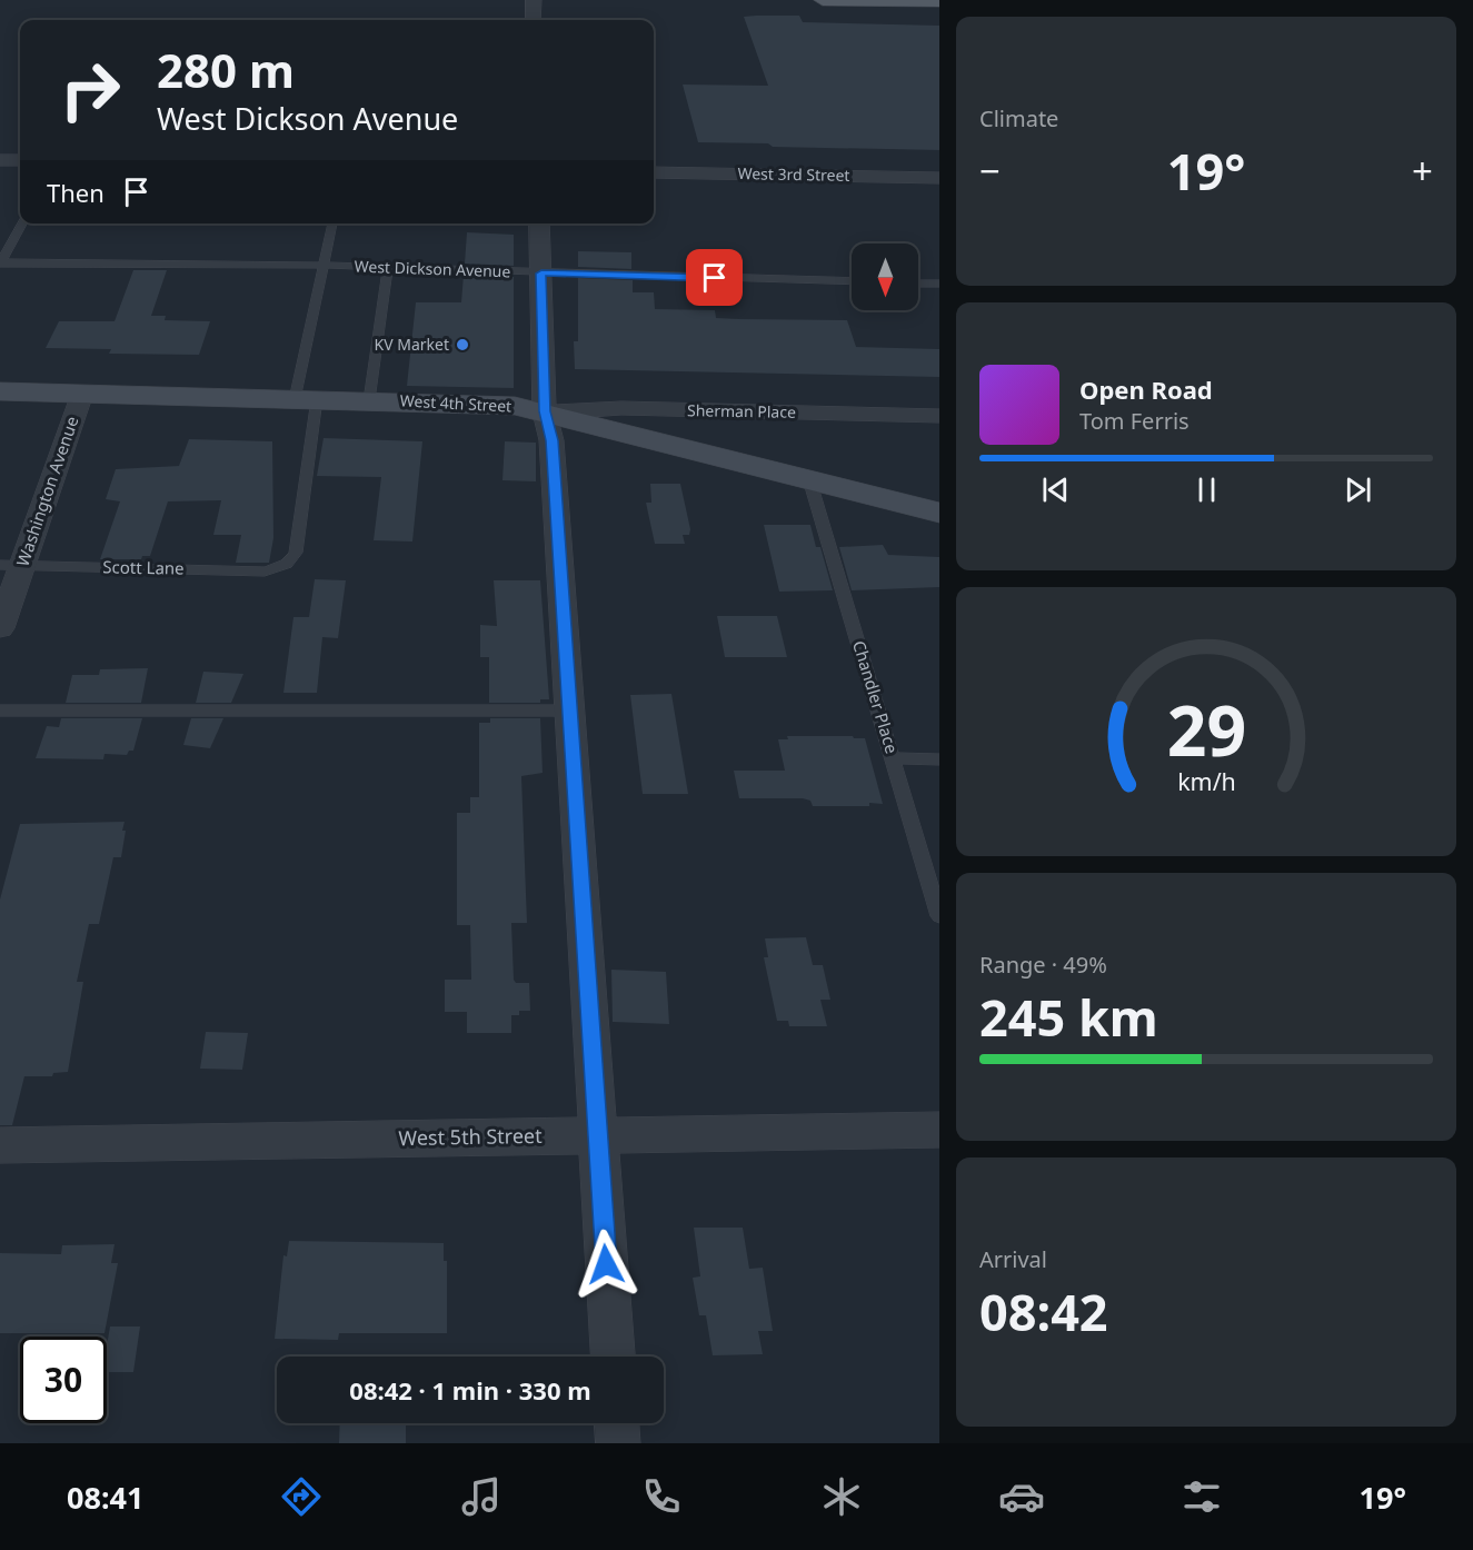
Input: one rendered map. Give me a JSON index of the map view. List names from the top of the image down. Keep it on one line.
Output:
{"streets":{"main road":["West 4th Street"],"street":["West 3rd Street","Sherman Place","Washington Avenue","West 5th Street"],"lane":["West Dickson Avenue","Scott Lane","Chandler Place"]},"crossings":[["West 4th Street","Sherman Place"],["West 4th Street","Washington Avenue"],["West 4th Street","Scott Lane"],["West 4th Street","Chandler Place"],["Washington Avenue","Scott Lane"]],"places":["KV Market"],"north":"bottom","page":{"tile":["Climate",["Range · 49%","245 km"],["Arrival","08:42"]],"turn":["280 m","West Dickson Avenue"],"heat":["−","19°","+"],"then":"Then","song":["Open Road","Tom Ferris"],"limit":"30","trip":"08:42 · 1 min · 330 m","tabs":["08:41","19°"],"gauge":["29","km/h"]}}
